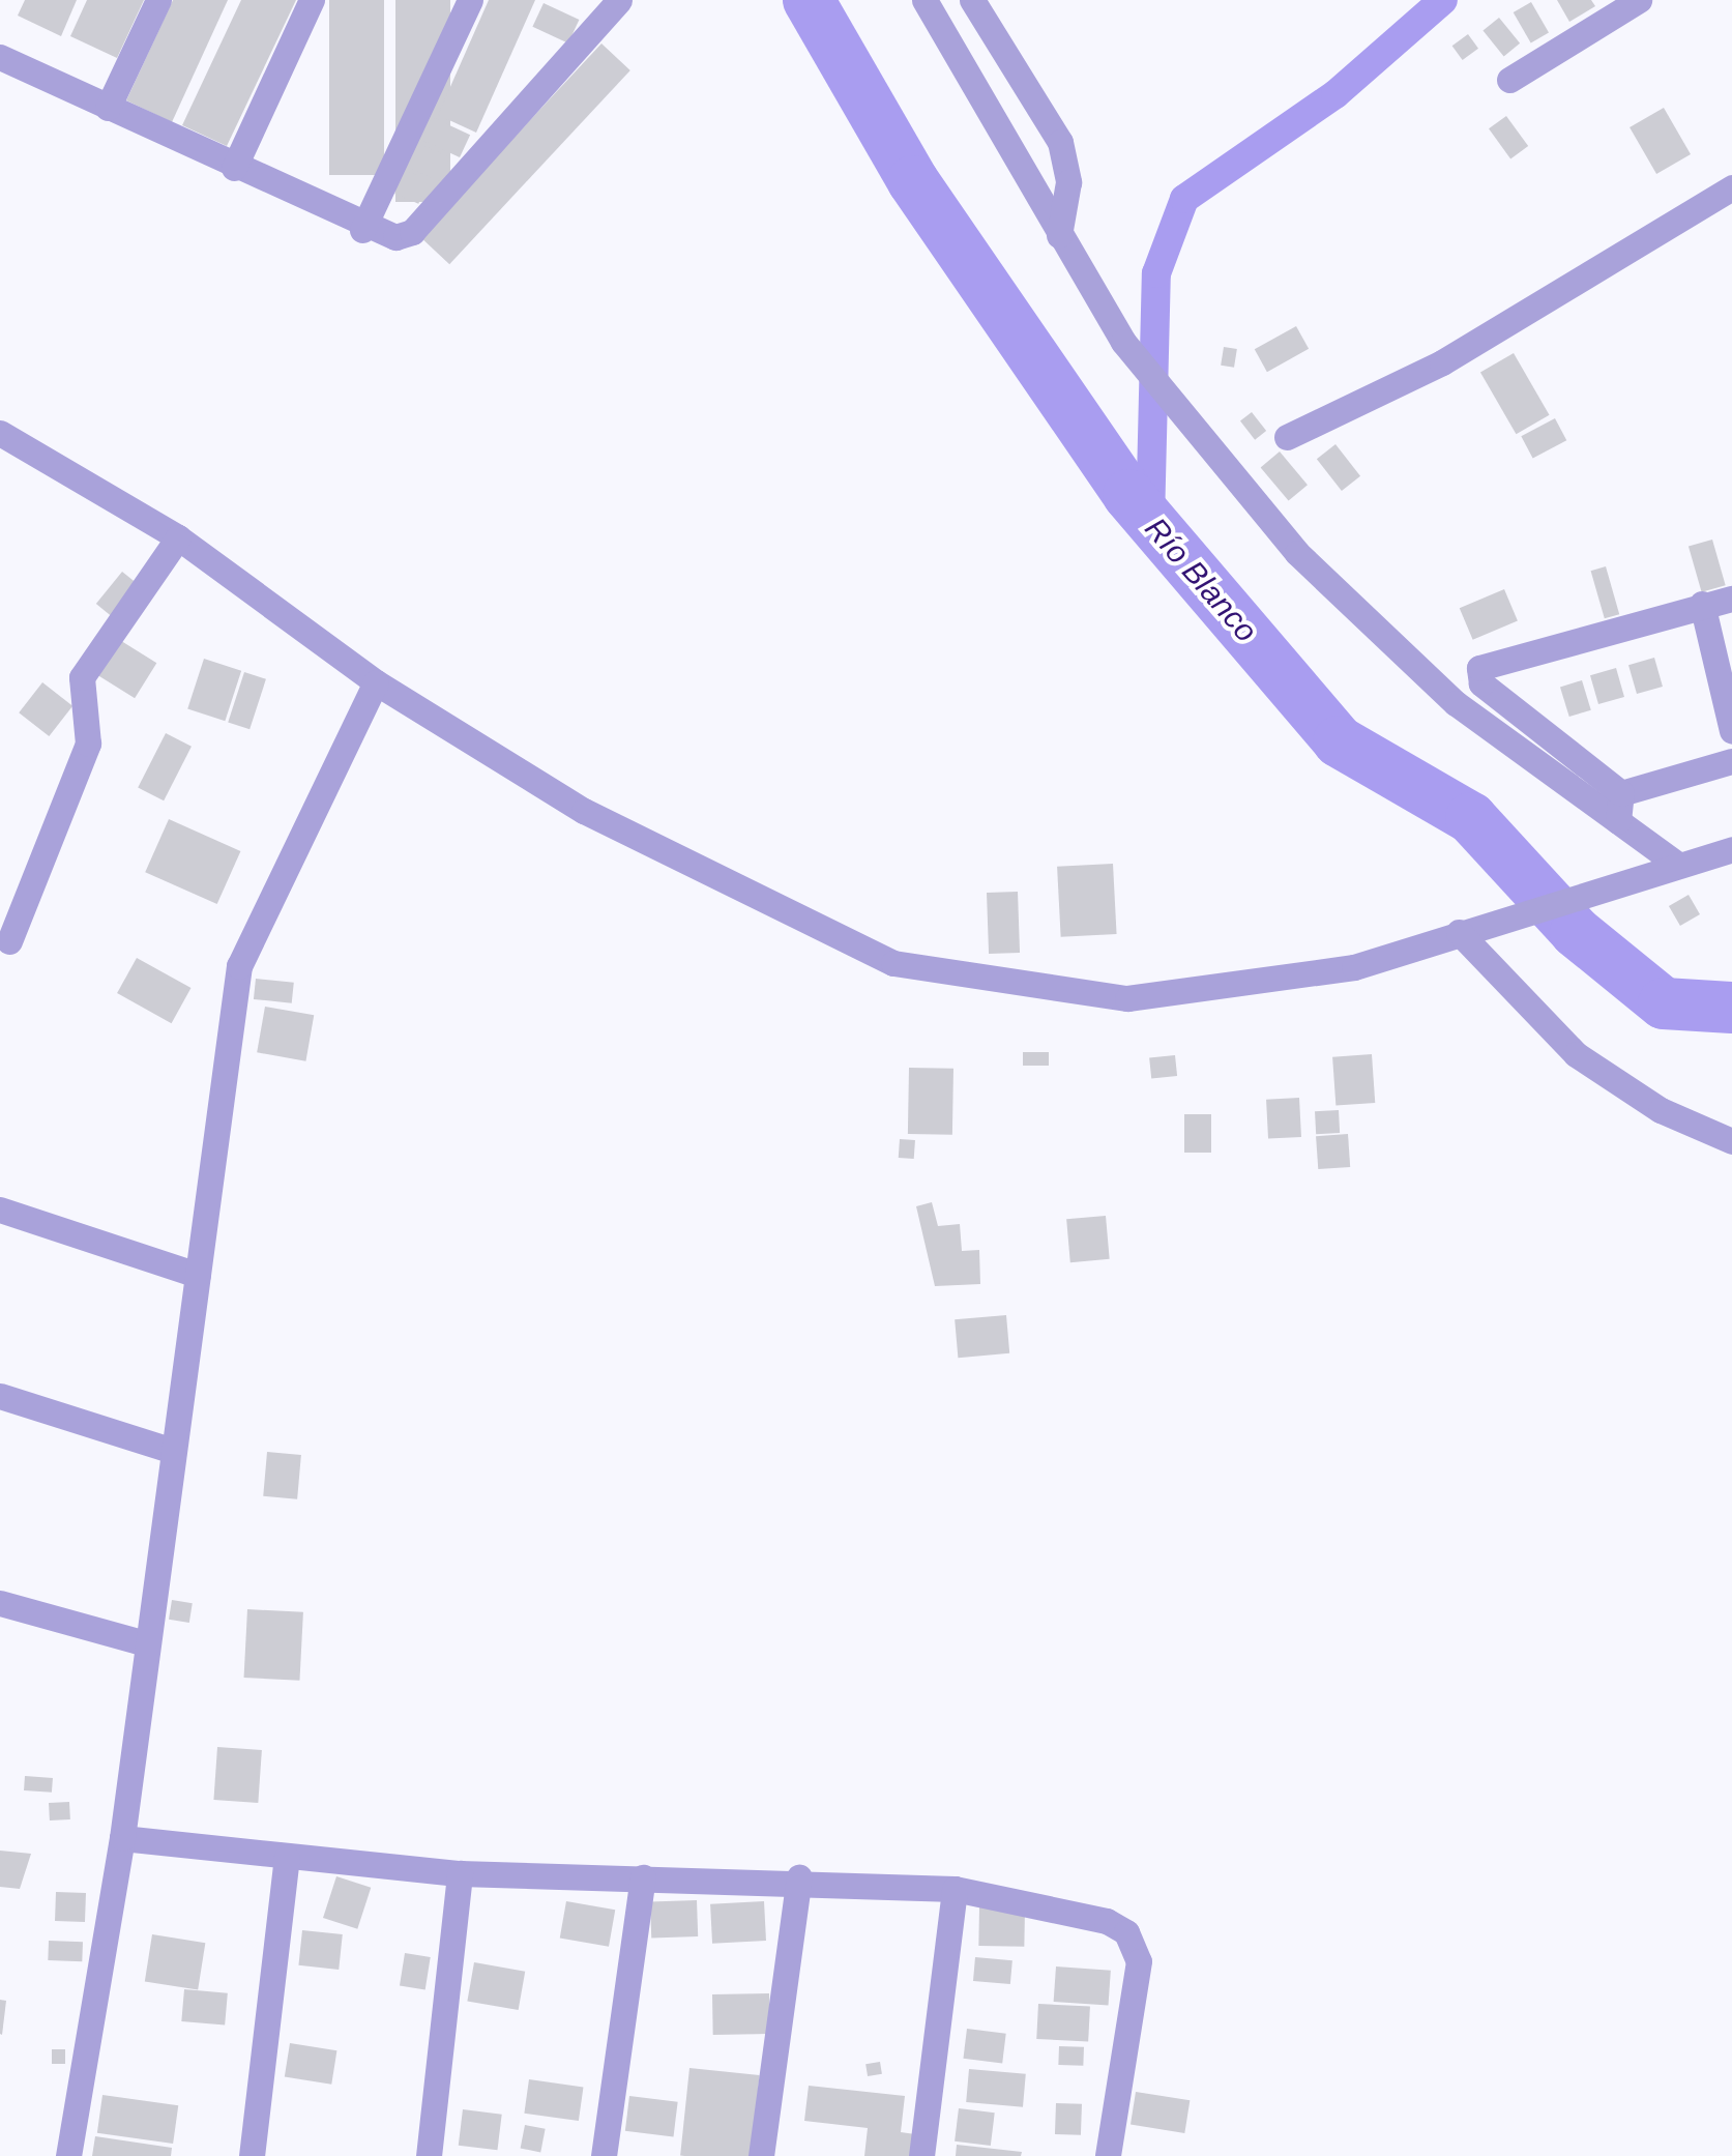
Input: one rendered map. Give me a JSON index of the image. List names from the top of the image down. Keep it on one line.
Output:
{"water":["Río Blanco"]}
